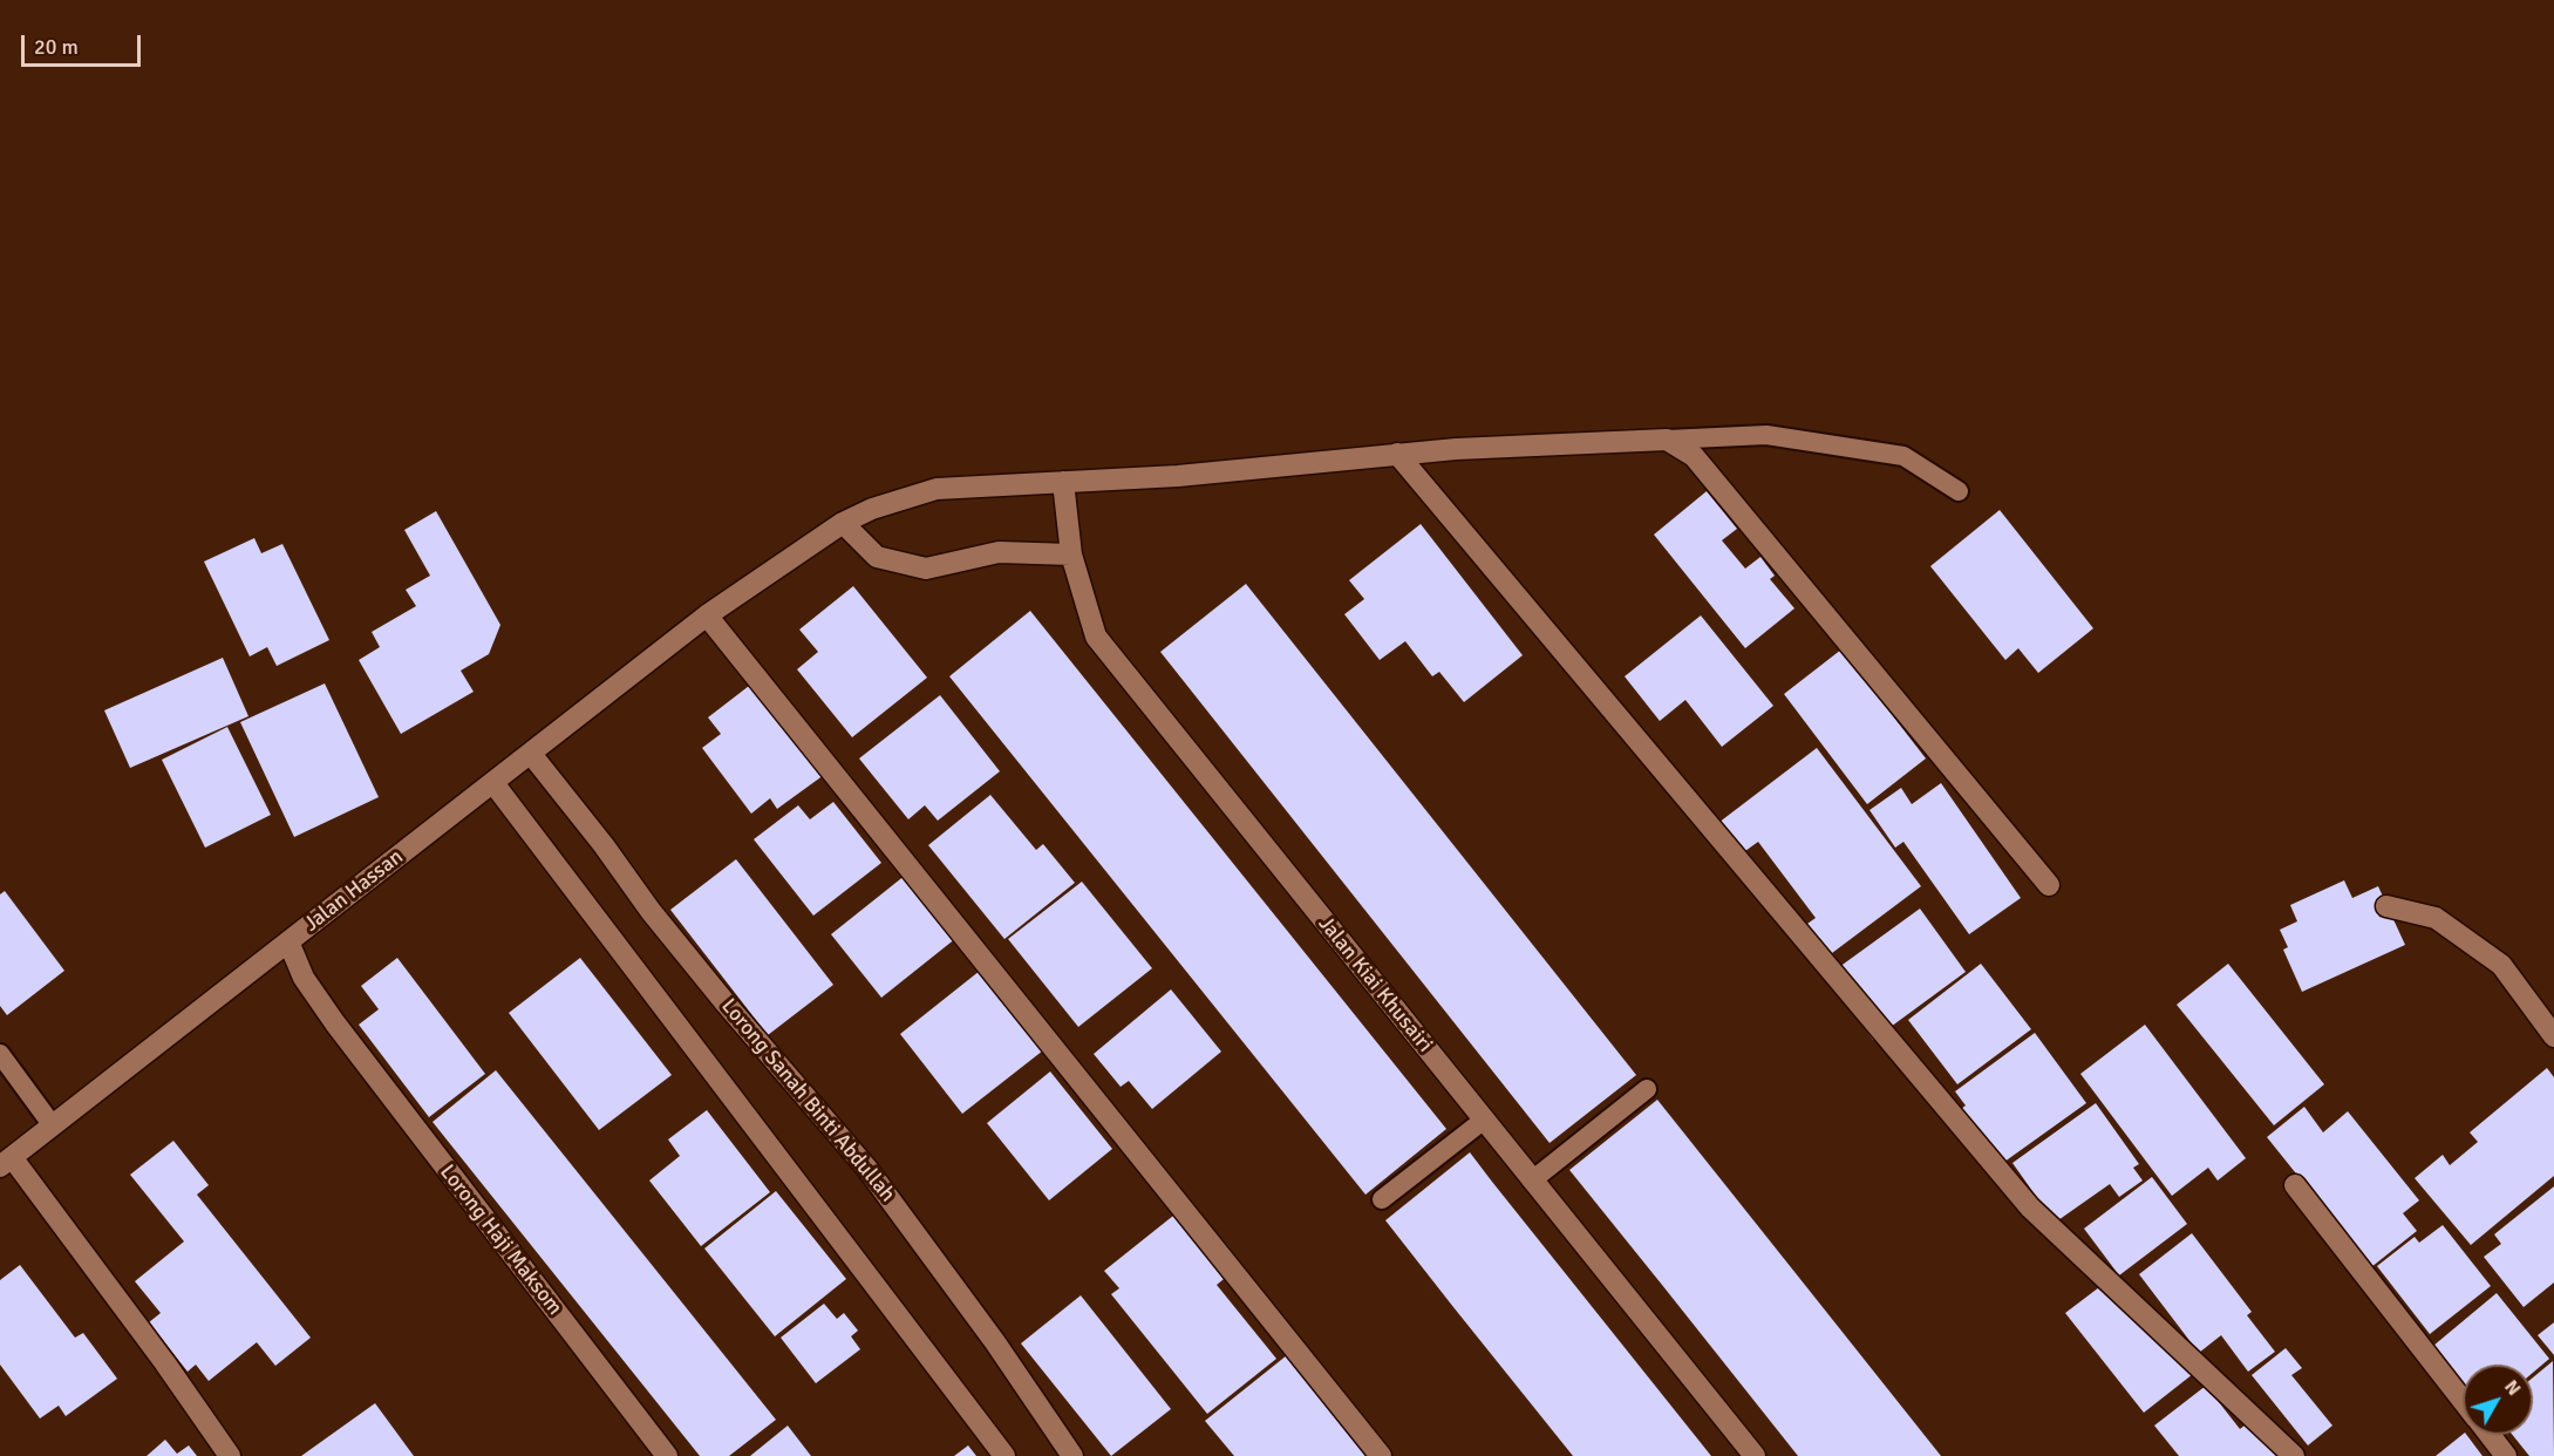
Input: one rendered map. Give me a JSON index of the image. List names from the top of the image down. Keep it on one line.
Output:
{"streets":{"street":["Jalan Hassan","Jalan Kiai Khusairi","Lorong Sanah Binti Abdullah","Lorong Haji Maksom"]},"crossings":[["Jalan Hassan","Jalan Kiai Khusairi"],["Jalan Hassan","Lorong Sanah Binti Abdullah"],["Jalan Hassan","Lorong Haji Maksom"]],"scale_bar":"20 m","north":"top right"}
